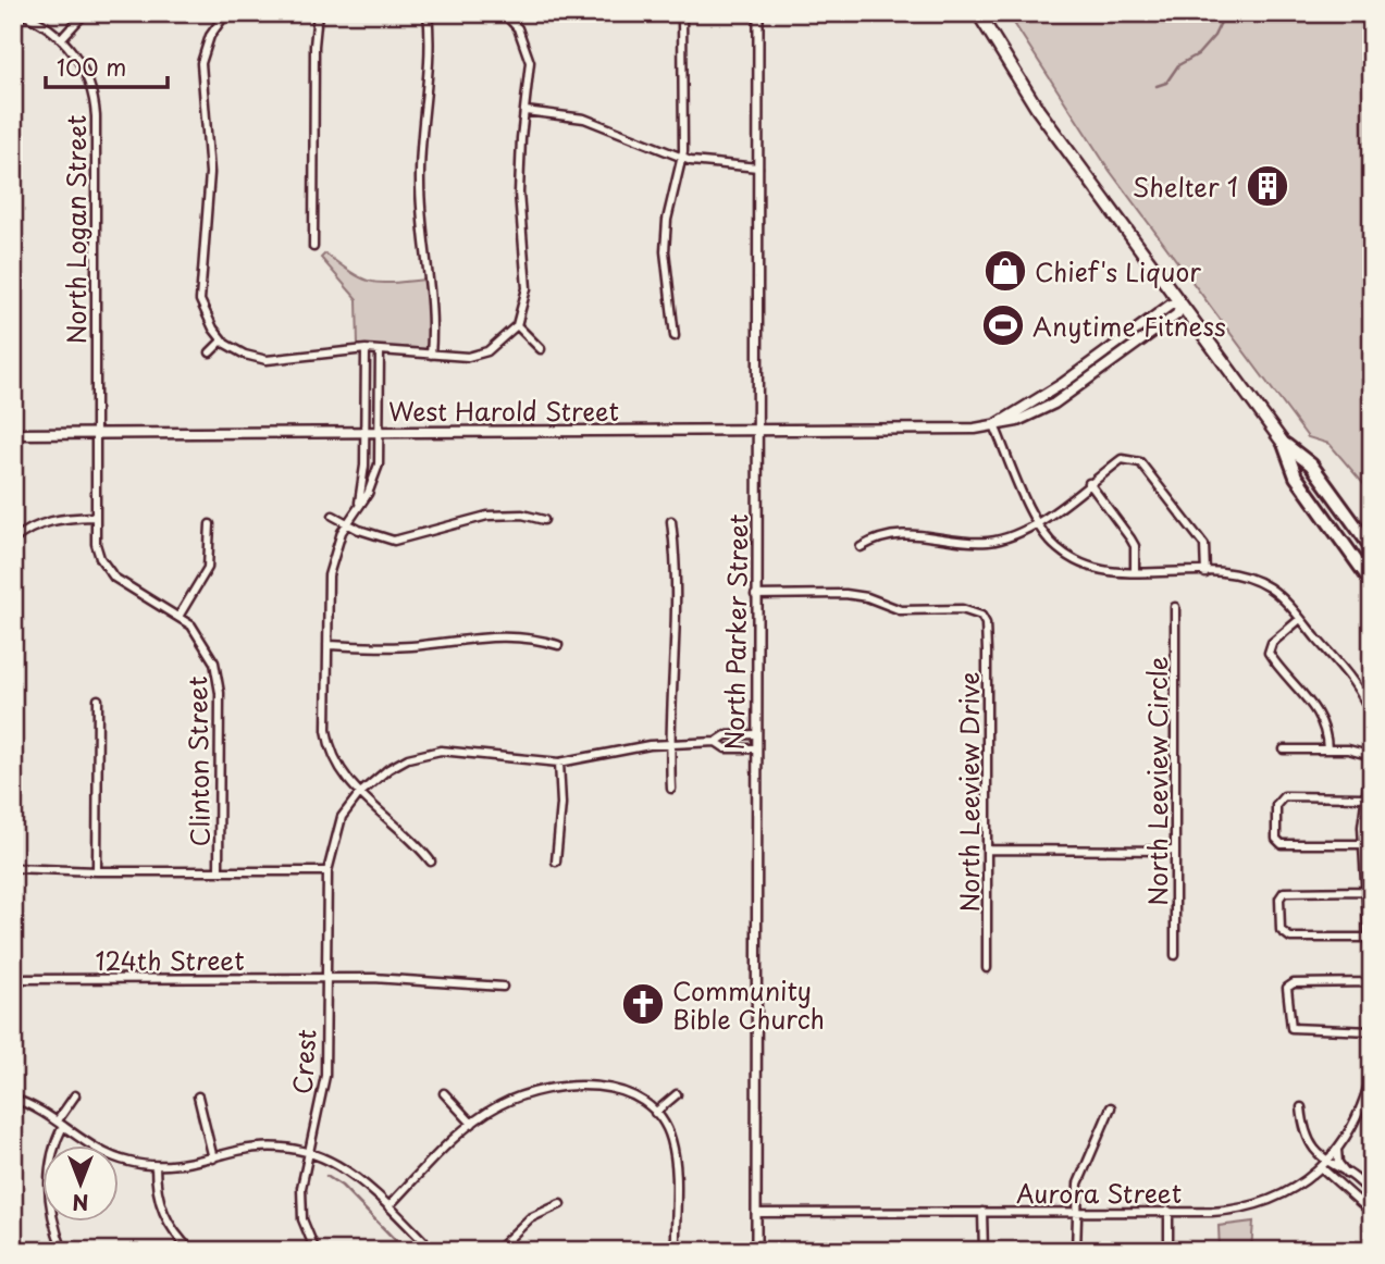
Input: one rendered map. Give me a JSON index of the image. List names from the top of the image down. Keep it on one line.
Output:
{"streets":{"main road":["West Harold Street"],"street":["North Logan Street","North Parker Street","Clinton Street","North Leeview Circle","North Leeview Drive","124th Street","Crest","Aurora Street"]},"crossings":[["North Logan Street","West Harold Street"],["North Logan Street","Clinton Street"],["West Harold Street","North Parker Street"],["West Harold Street","Clinton Street"],["North Parker Street","North Leeview Drive"],["North Parker Street","Aurora Street"],["124th Street","Crest"]],"places":{"building":["Shelter 1"],"shop":["Chief's Liquor"],"sports":["Anytime Fitness"],"church":["Community Bible Church"]},"scale_bar":"100 m","north":"bottom"}
